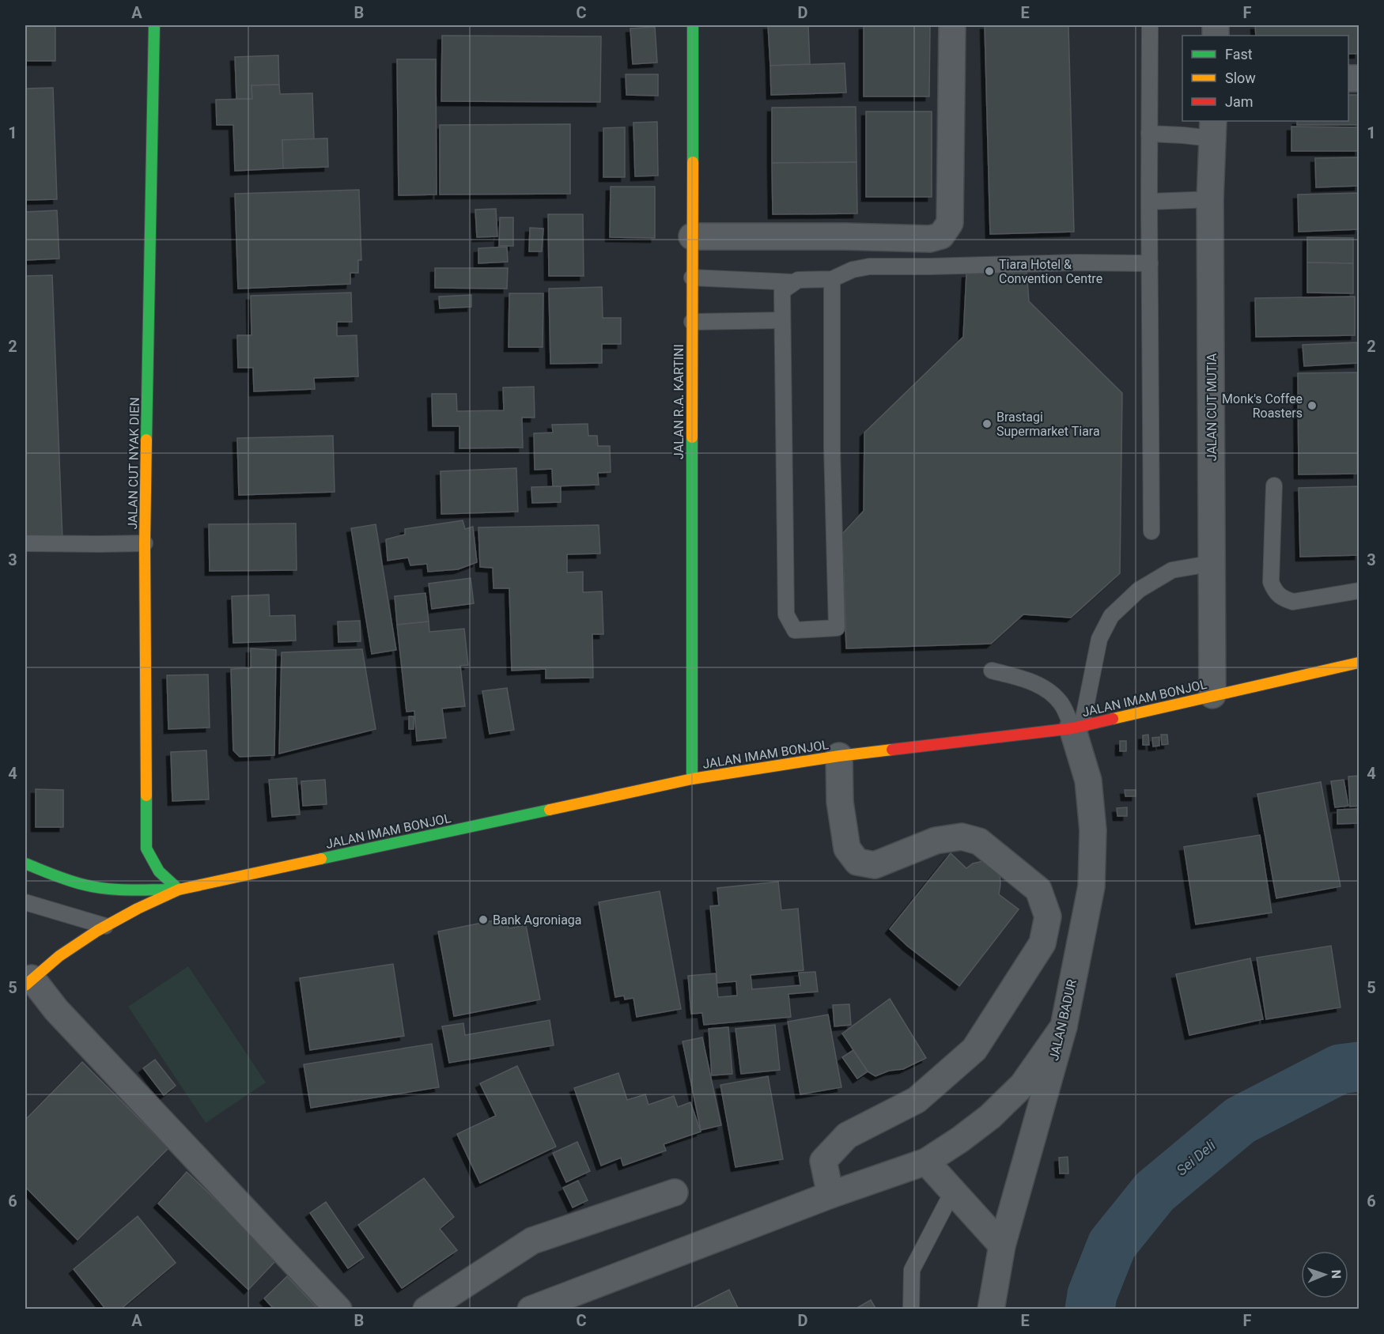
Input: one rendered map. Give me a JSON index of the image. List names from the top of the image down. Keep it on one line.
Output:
{"streets":{"street":["JALAN R.A. KARTINI","JALAN CUT MUTIA","JALAN CUT NYAK DIEN","JALAN IMAM BONJOL","JALAN BADUR"]},"crossings":[["JALAN R.A. KARTINI","JALAN IMAM BONJOL"],["JALAN CUT MUTIA","JALAN IMAM BONJOL"],["JALAN CUT NYAK DIEN","JALAN IMAM BONJOL"],["JALAN IMAM BONJOL","JALAN BADUR"]],"water":["Sei Deli"],"places":["Tiara Hotel & Convention Centre","Monk's Coffee Roasters","Brastagi Supermarket Tiara","Bank Agroniaga"],"legend":["Fast","Slow","Jam"],"north":"right","grid":{"columns":["A","B","C","D","E","F"],"rows":["1","2","3","4","5","6"]}}
